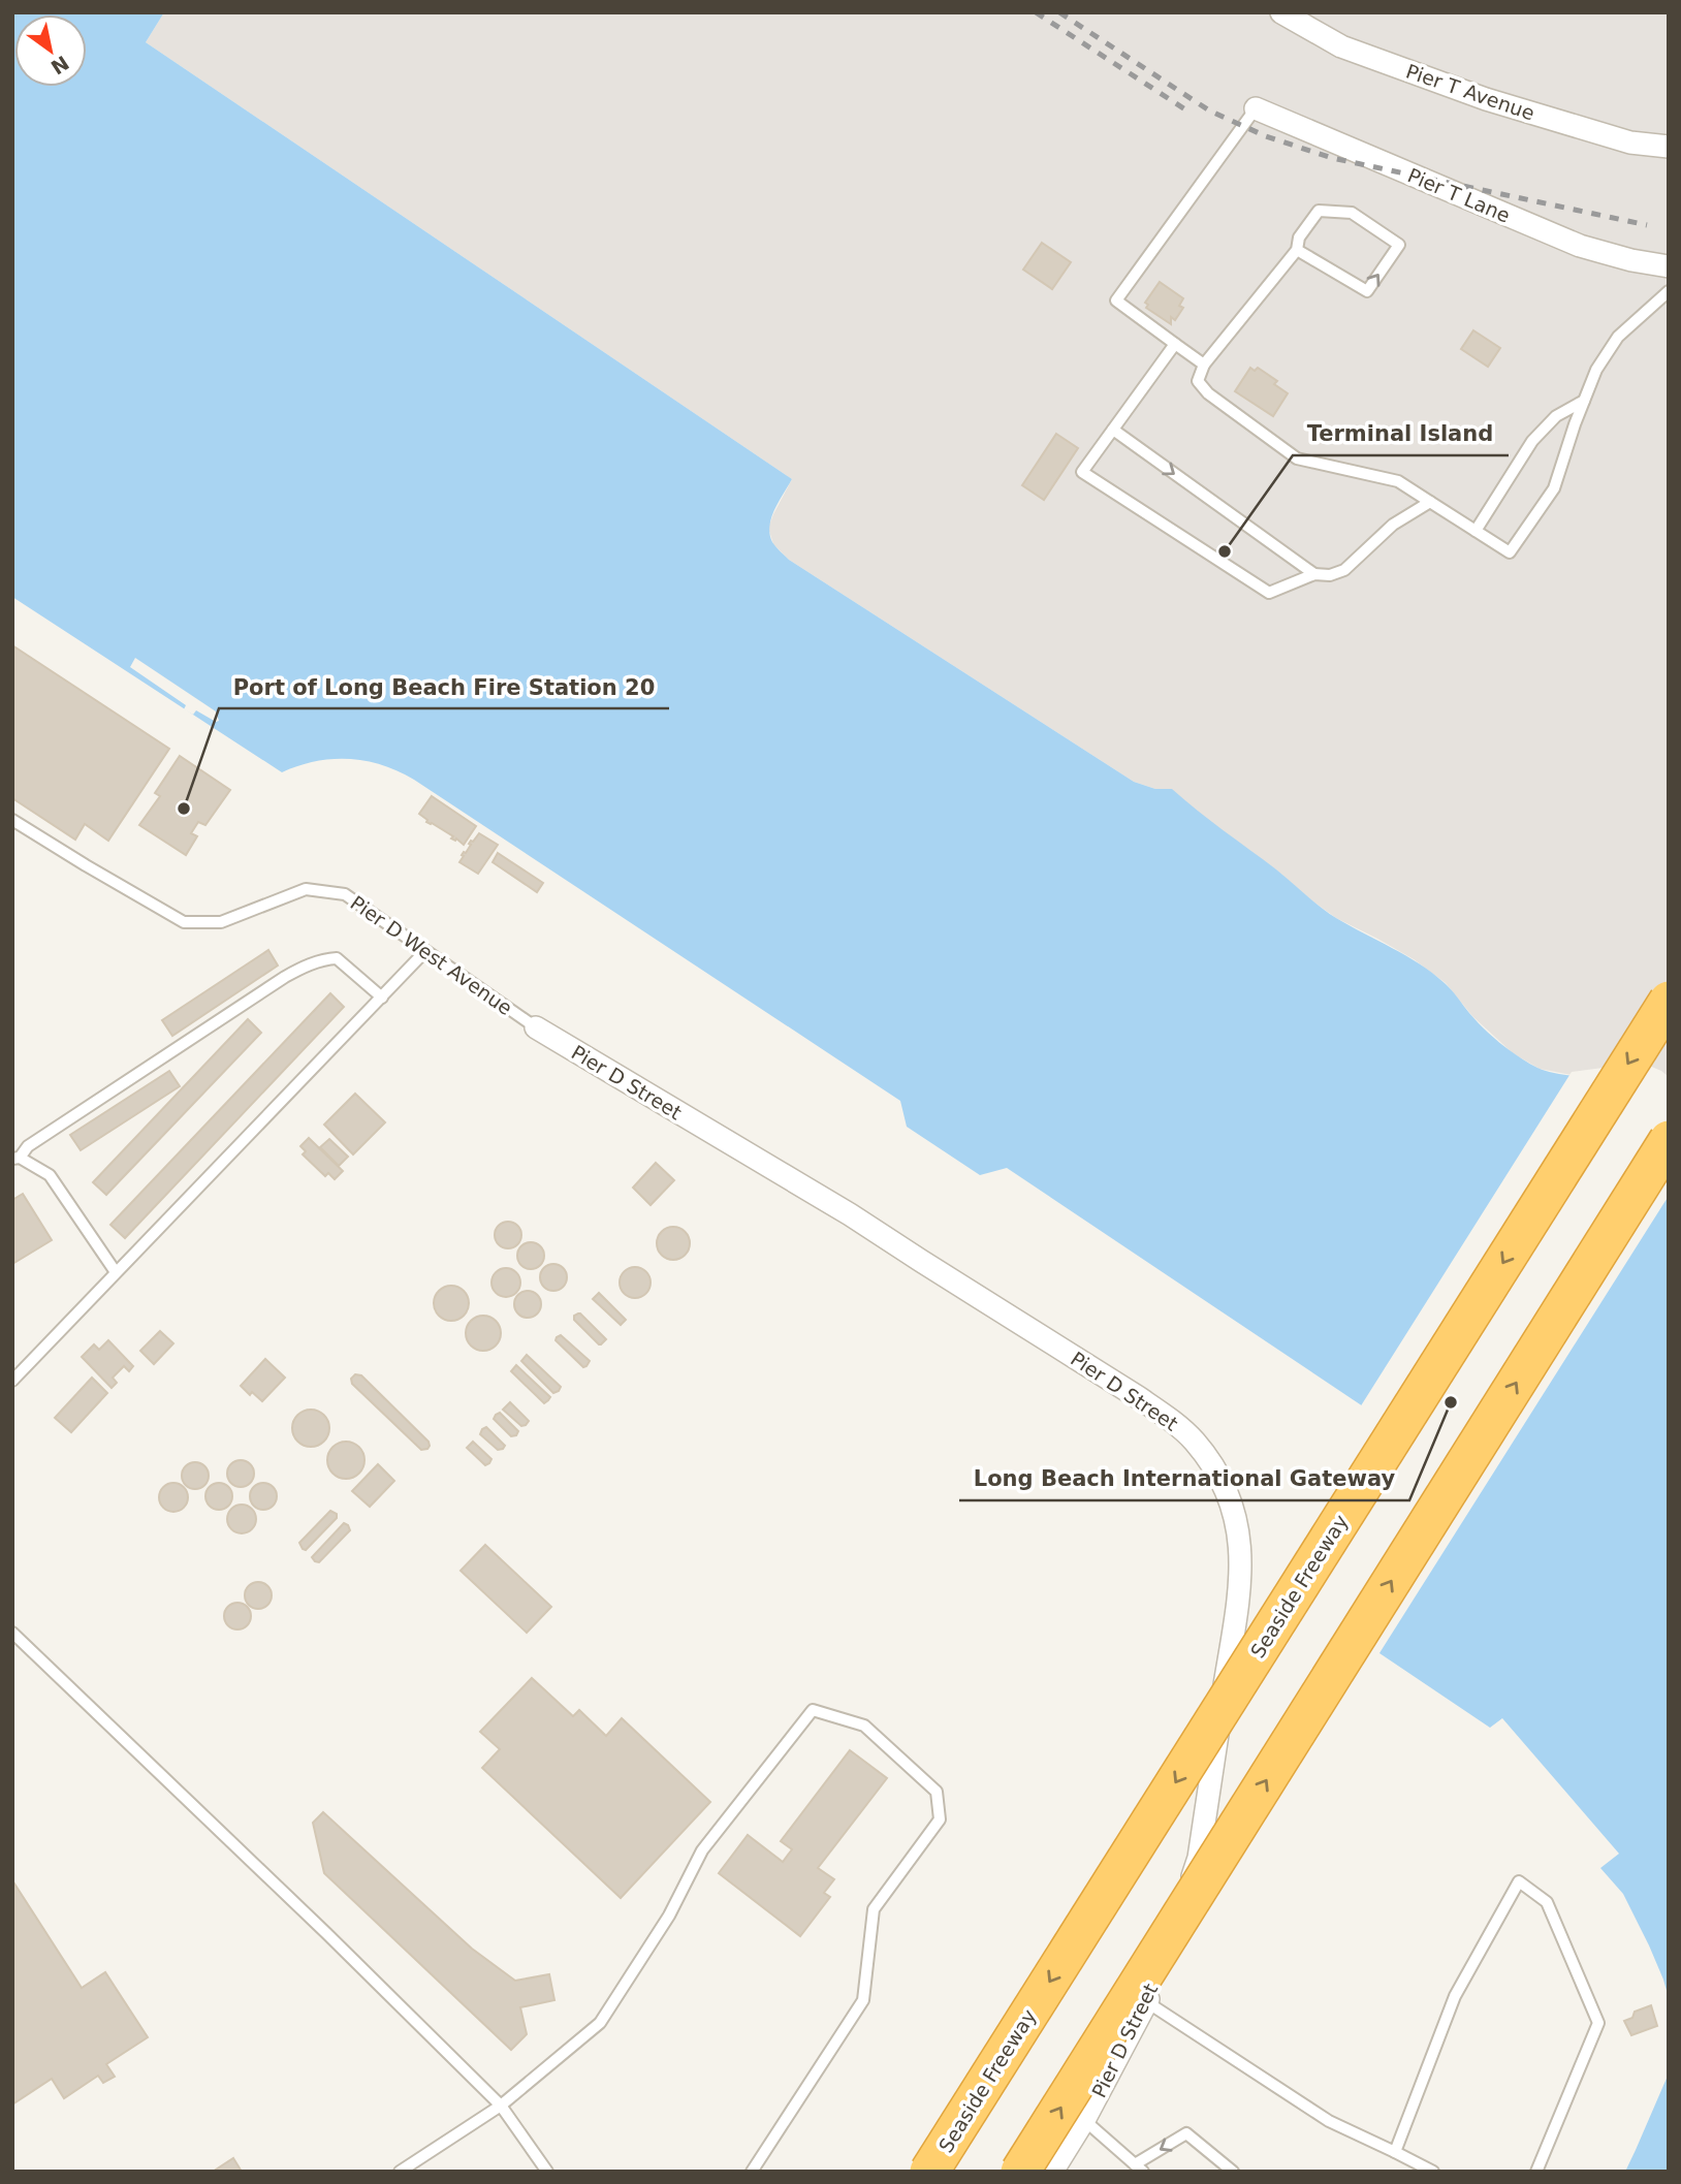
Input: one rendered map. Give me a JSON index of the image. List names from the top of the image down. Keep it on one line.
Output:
{"streets":{"highway":["Seaside Freeway"],"street":["Pier T Avenue","Pier T Lane","Pier D Street"],"lane":["Pier D West Avenue"]},"crossings":[["Pier D West Avenue","Pier D Street"]],"places":["Terminal Island","Port of Long Beach Fire Station 20","Long Beach International Gateway"],"north":"bottom right"}
